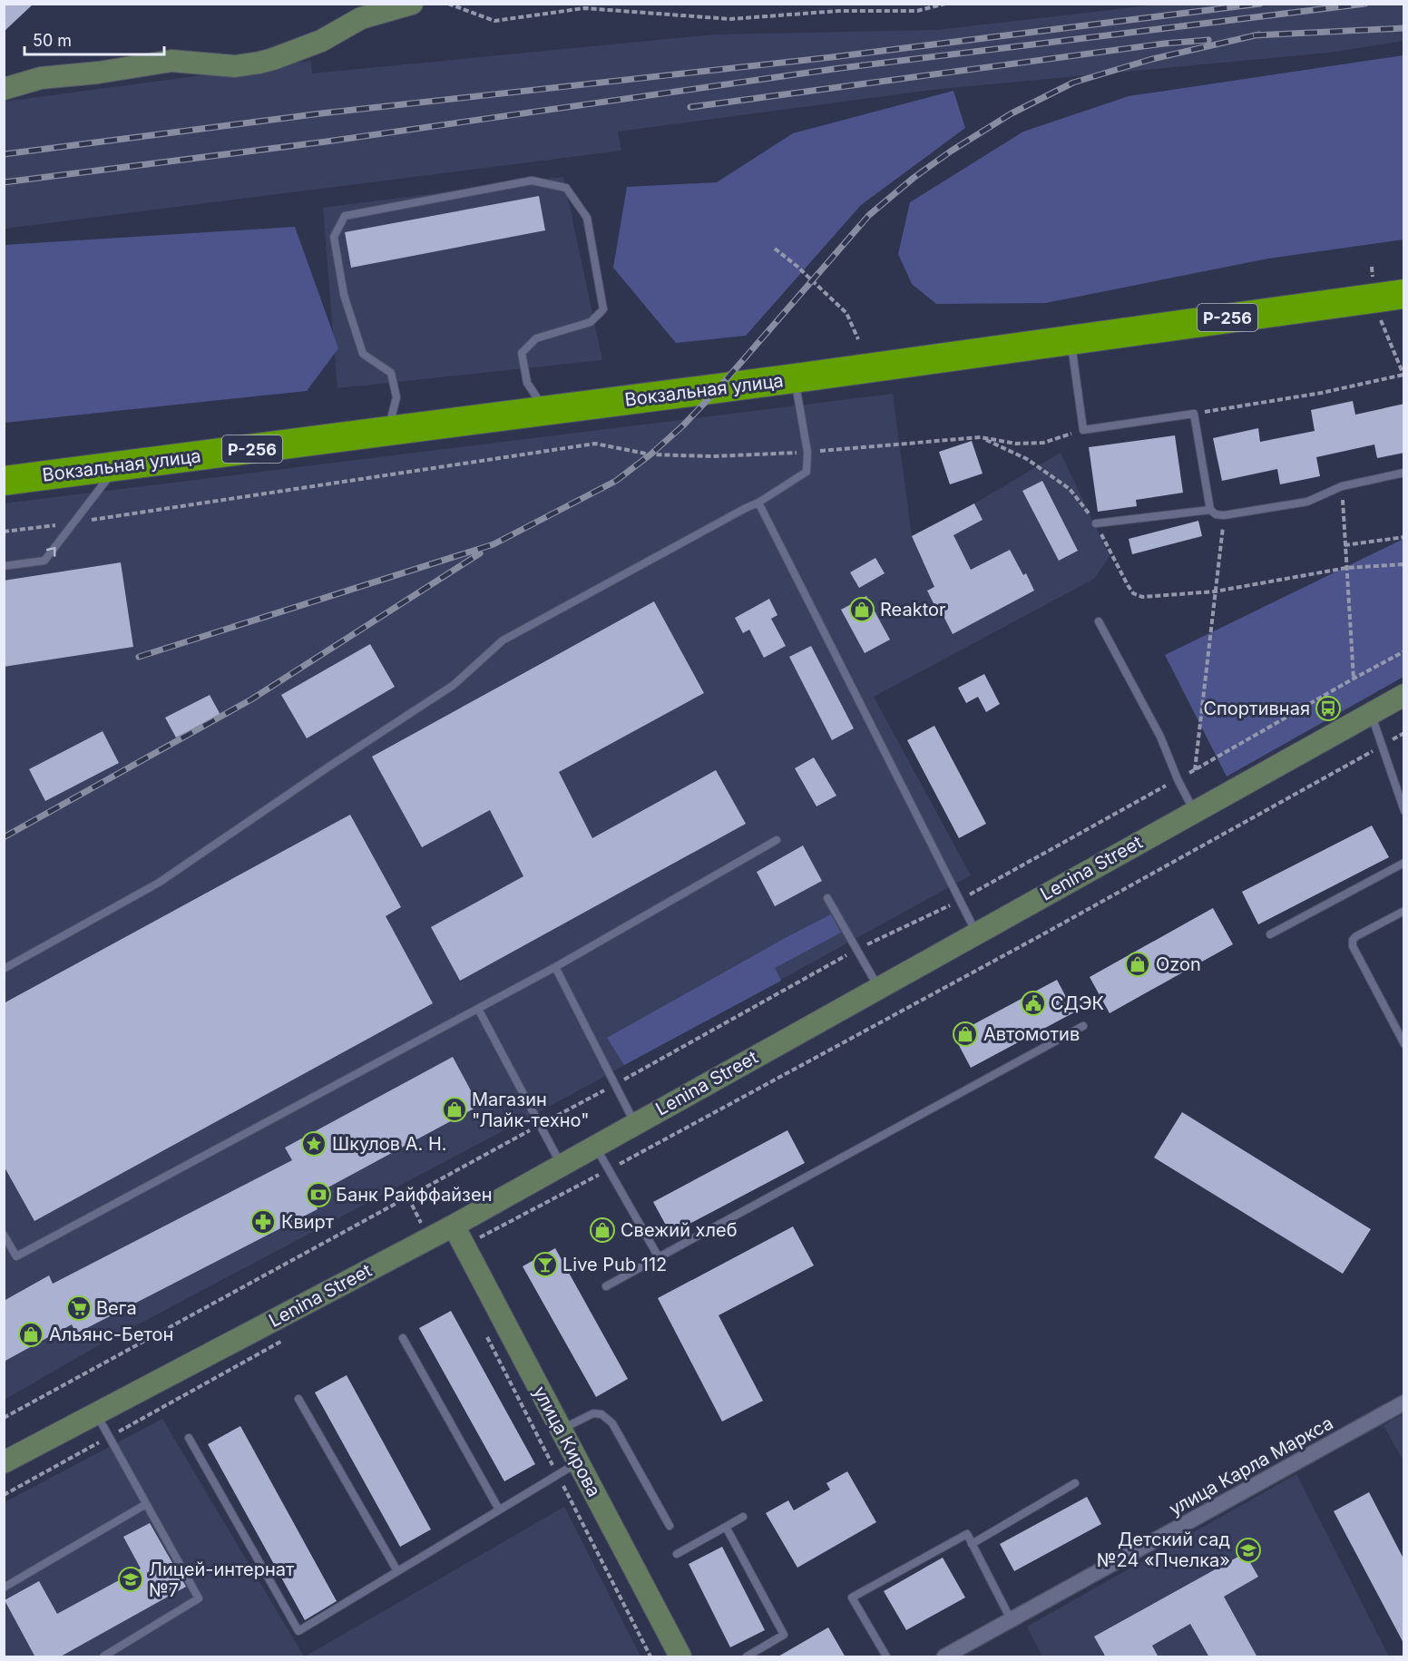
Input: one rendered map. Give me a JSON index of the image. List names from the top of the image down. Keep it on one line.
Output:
{"streets":{"highway":["Р-256","Вокзальная улица"],"main road":["Lenina Street","улица Кирова"],"street":["улица Карла Маркса"]},"crossings":[["Lenina Street","улица Кирова"]],"places":{"shop":["Reaktor","Ozon","Автомотив","Магазин \"Лайк-техно\"","Свежий хлеб","Альянс-Бетон"],"bus stop":["Спортивная"],"public building":["СДЭК"],"place":["Шкулов А. Н."],"bank":["Банк Райффайзен"],"pharmacy":["Квирт"],"bar":["Live Pub 112"],"supermarket":["Вега"],"school or university":["Детский сад №24 «Пчелка»","Лицей-интернат №7"]},"scale_bar":"50 m"}
